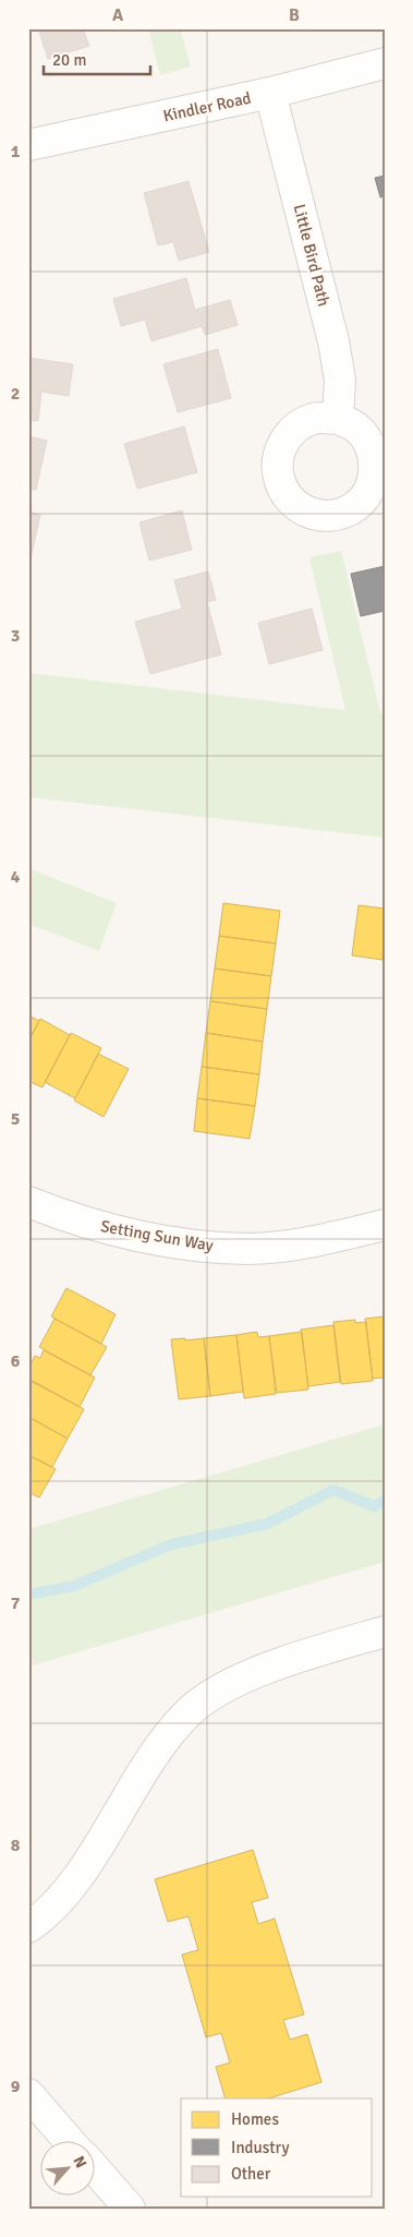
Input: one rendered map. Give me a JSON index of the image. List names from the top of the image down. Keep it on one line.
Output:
{"streets":{"street":["Kindler Road","Little Bird Path","Setting Sun Way"]},"crossings":[["Kindler Road","Little Bird Path"]],"legend":["Homes","Industry","Other"],"scale_bar":"20 m","north":"top right","grid":{"columns":["A","B"],"rows":["1","2","3","4","5","6","7","8","9"]}}
